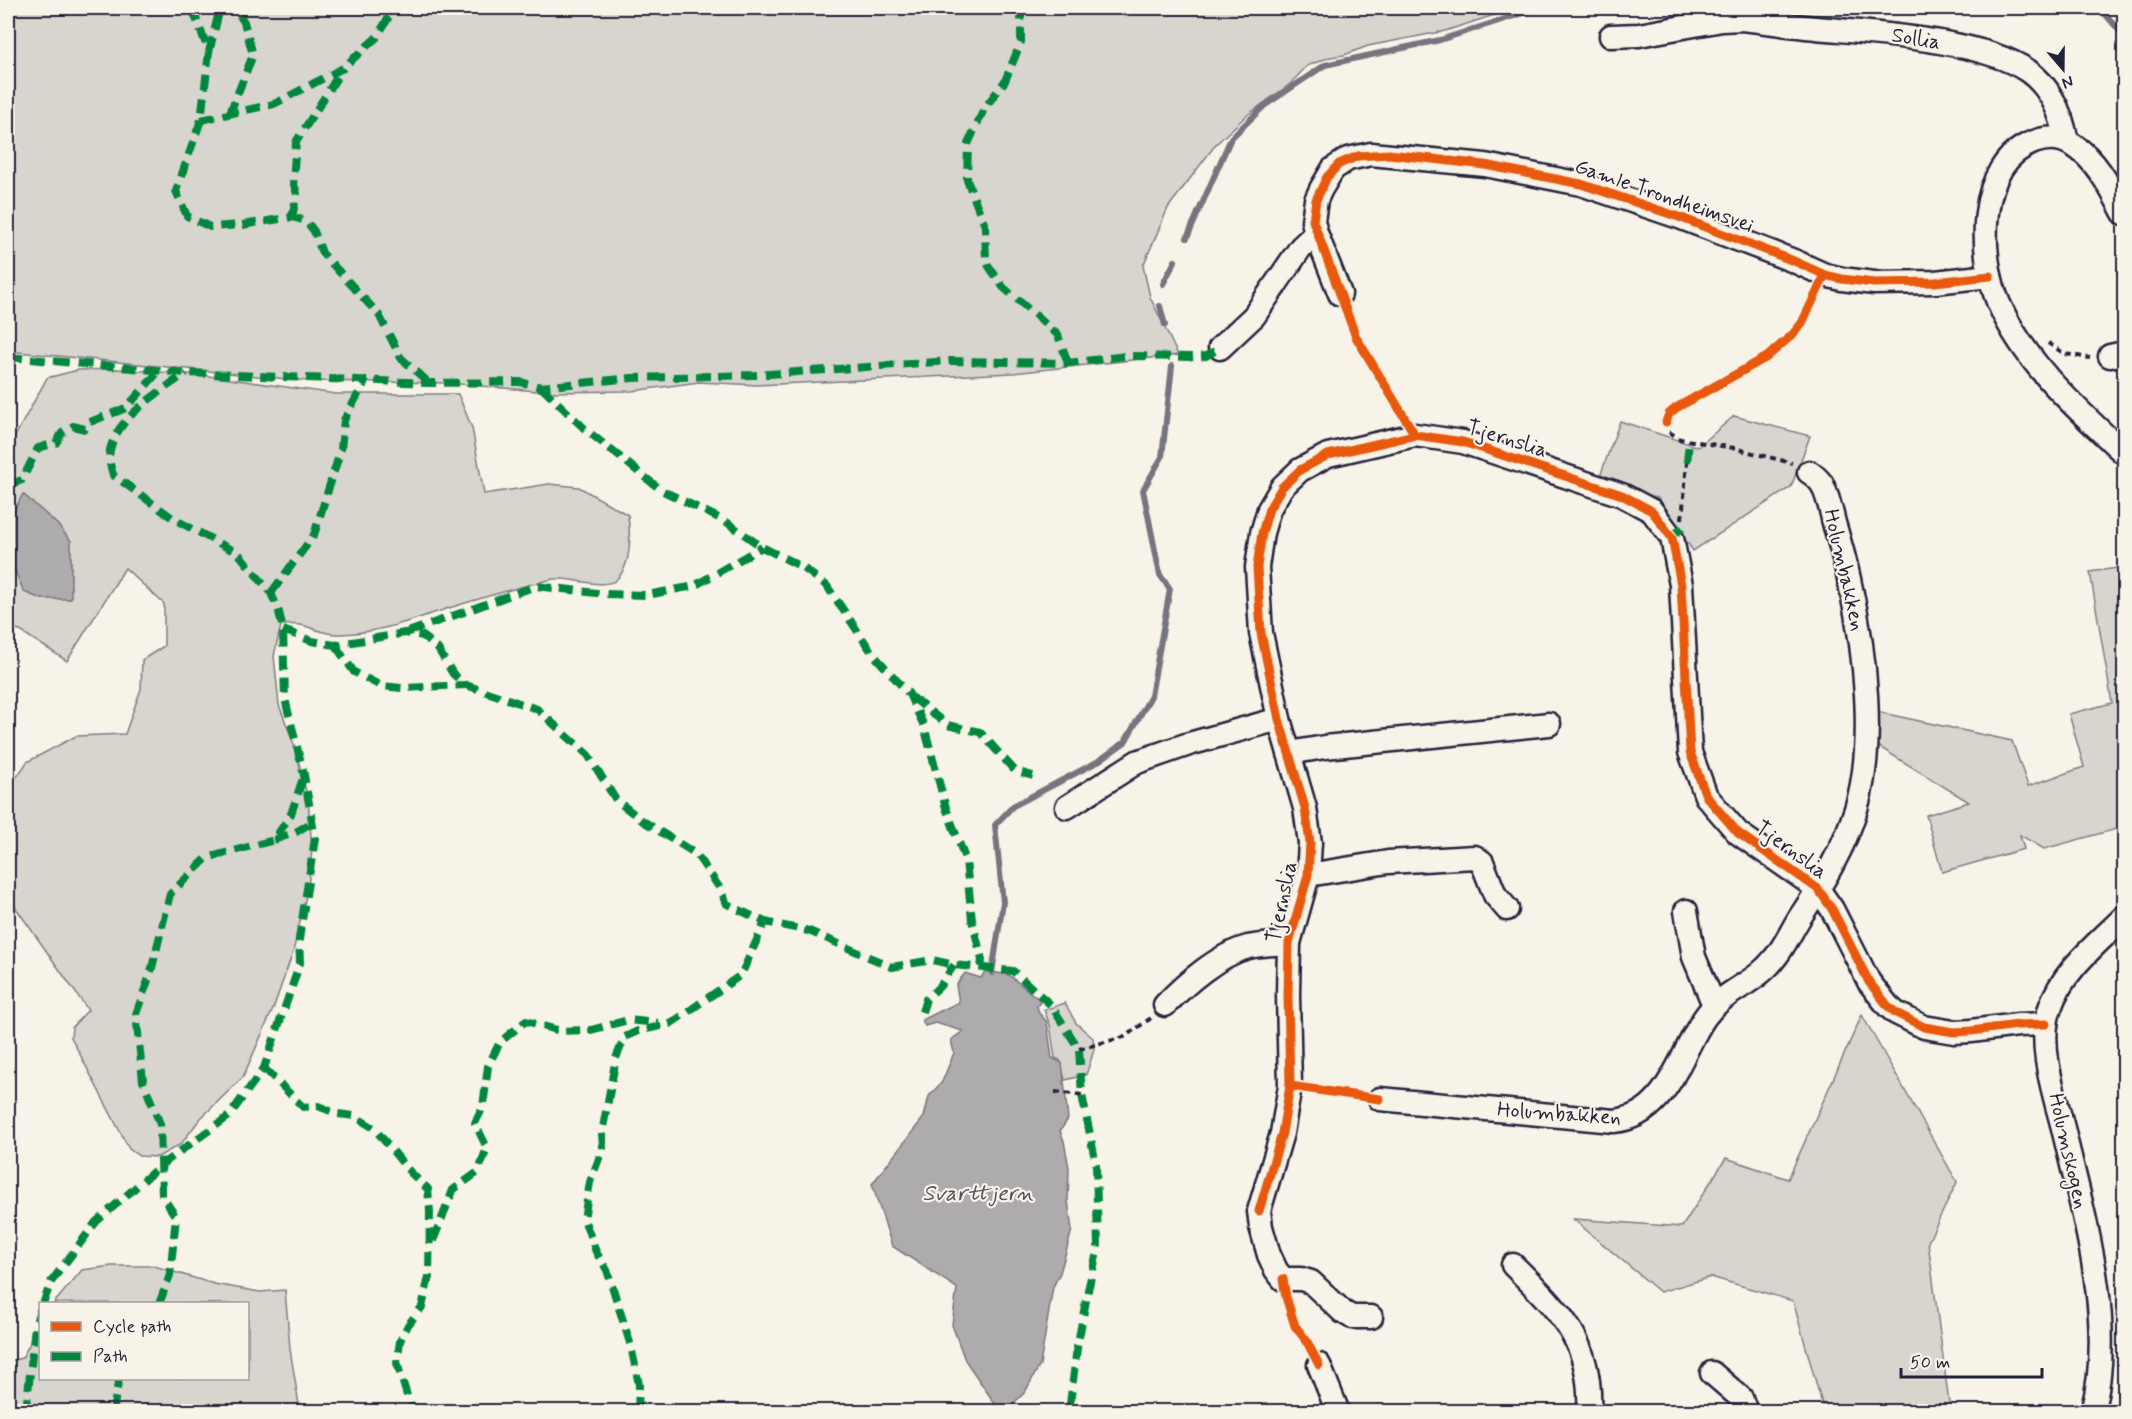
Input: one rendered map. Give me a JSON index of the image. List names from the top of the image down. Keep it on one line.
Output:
{"streets":{"street":["Sollia","Gamle Trondheimsvei","Tjernslia","Holumbakken","Holumskogen"]},"crossings":[["Tjernslia","Holumbakken"],["Tjernslia","Holumskogen"]],"water":["Svarttjern"],"legend":["Cycle path","Path"],"scale_bar":"50 m","north":"bottom"}
